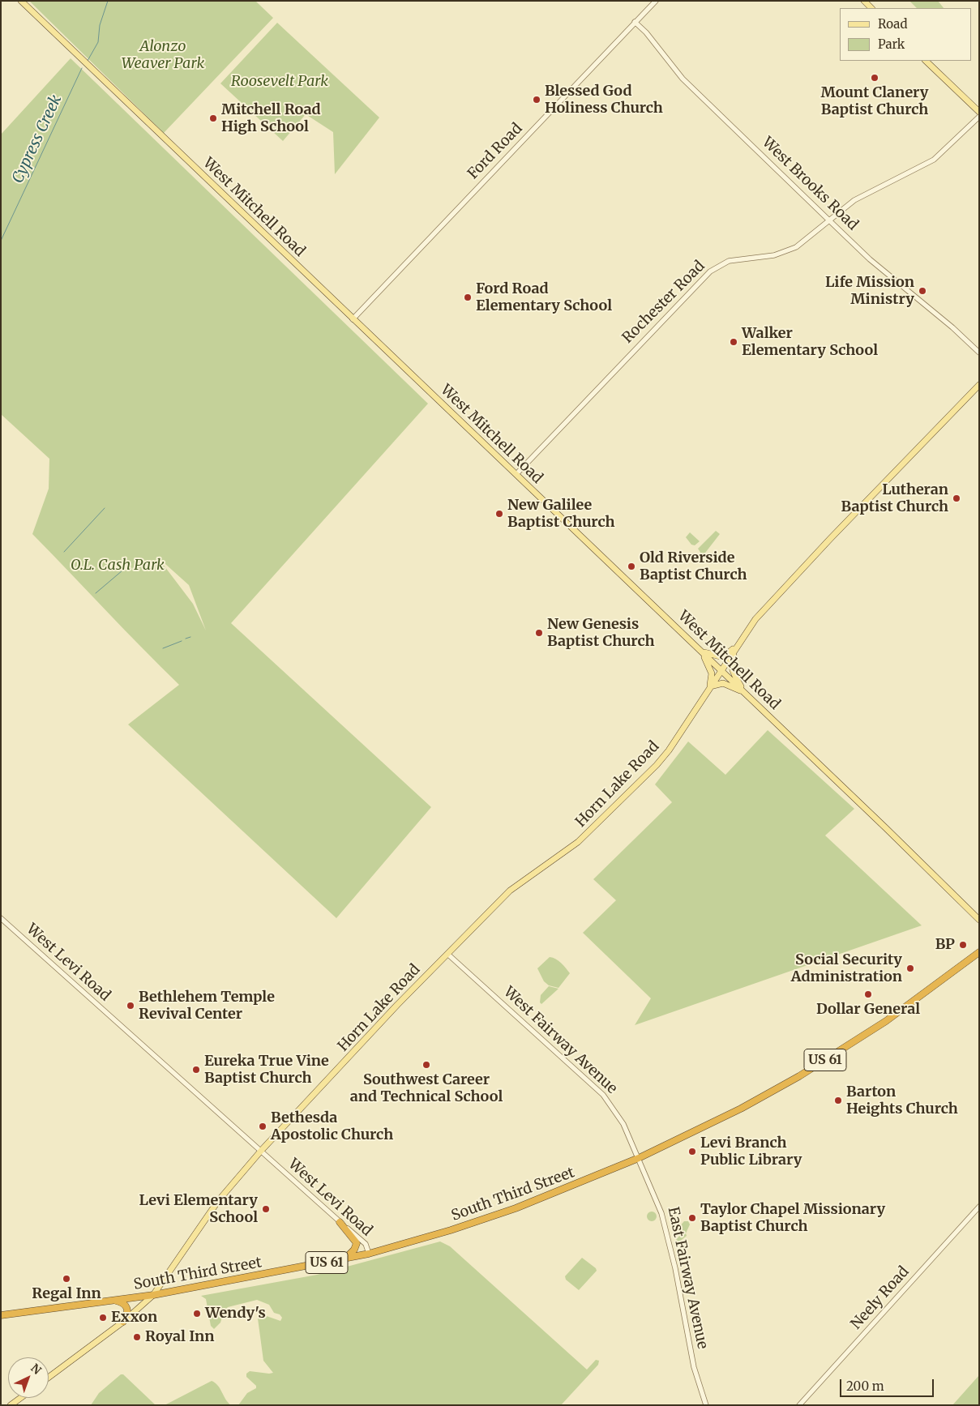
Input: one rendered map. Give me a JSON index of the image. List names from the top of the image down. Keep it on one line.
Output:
{"streets":{"highway":["US 61","South Third Street"],"main road":["West Mitchell Road","Horn Lake Road"],"street":["Ford Road","West Brooks Road","Rochester Road","West Levi Road","West Fairway Avenue","East Fairway Avenue","Neely Road"]},"crossings":[["Ford Road","West Brooks Road"],["Ford Road","West Mitchell Road"],["West Brooks Road","Rochester Road"],["West Mitchell Road","Rochester Road"],["West Mitchell Road","Horn Lake Road"],["Horn Lake Road","West Levi Road"],["Horn Lake Road","West Fairway Avenue"],["Horn Lake Road","South Third Street"],["West Levi Road","South Third Street"],["West Fairway Avenue","South Third Street"],["West Fairway Avenue","East Fairway Avenue"],["South Third Street","East Fairway Avenue"]],"water":["Cypress Creek"],"parks":["Alonzo Weaver Park","Roosevelt Park","O.L. Cash Park"],"places":["Mount Clanery Baptist Church","Blessed God Holiness Church","Mitchell Road High School","Life Mission Ministry","Ford Road Elementary School","Walker Elementary School","Lutheran Baptist Church","New Galilee Baptist Church","Old Riverside Baptist Church","New Genesis Baptist Church","BP","Social Security Administration","Dollar General","Bethlehem Temple Revival Center","Southwest Career and Technical School","Eureka True Vine Baptist Church","Barton Heights Church","Bethesda Apostolic Church","Levi Branch Public Library","Levi Elementary School","Taylor Chapel Missionary Baptist Church","Regal Inn","Wendy's","Exxon","Royal Inn"],"legend":["Road","Park"],"scale_bar":"200 m","north":"top right"}
